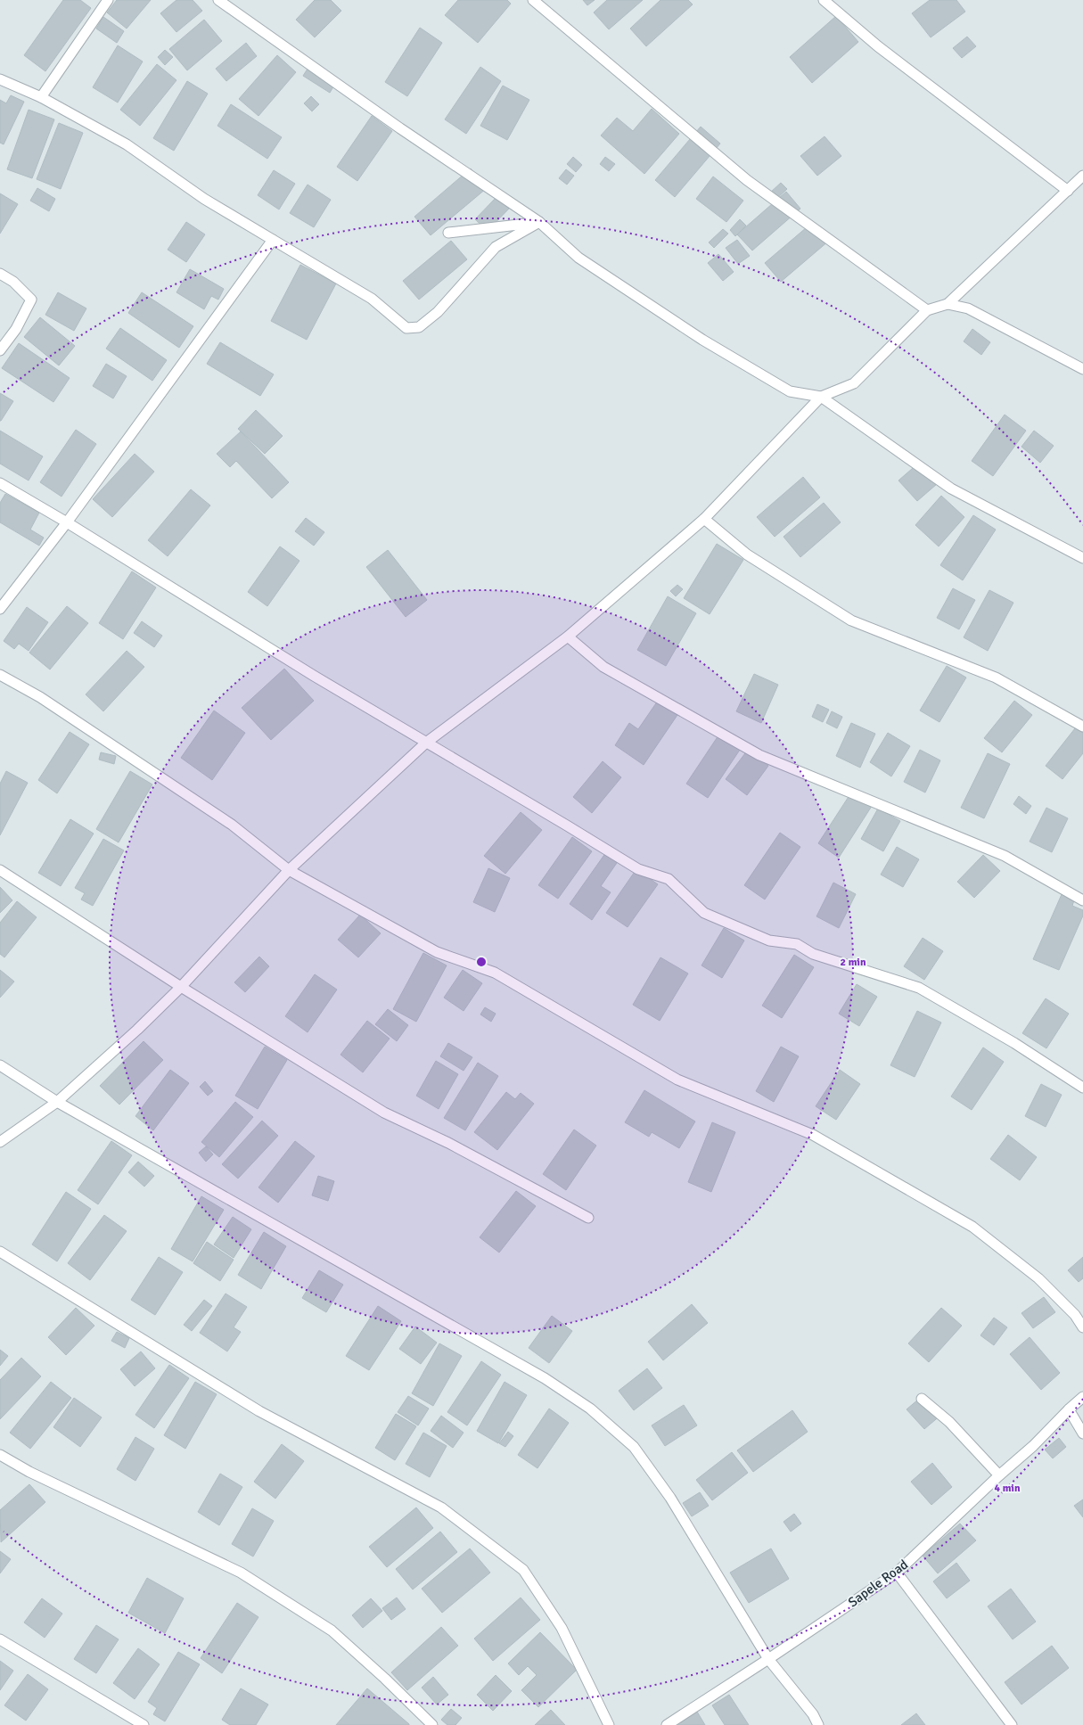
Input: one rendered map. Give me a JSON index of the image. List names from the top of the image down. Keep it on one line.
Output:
{"streets":{"street":["Sapele Road"]},"rings":["2 min","4 min"]}
